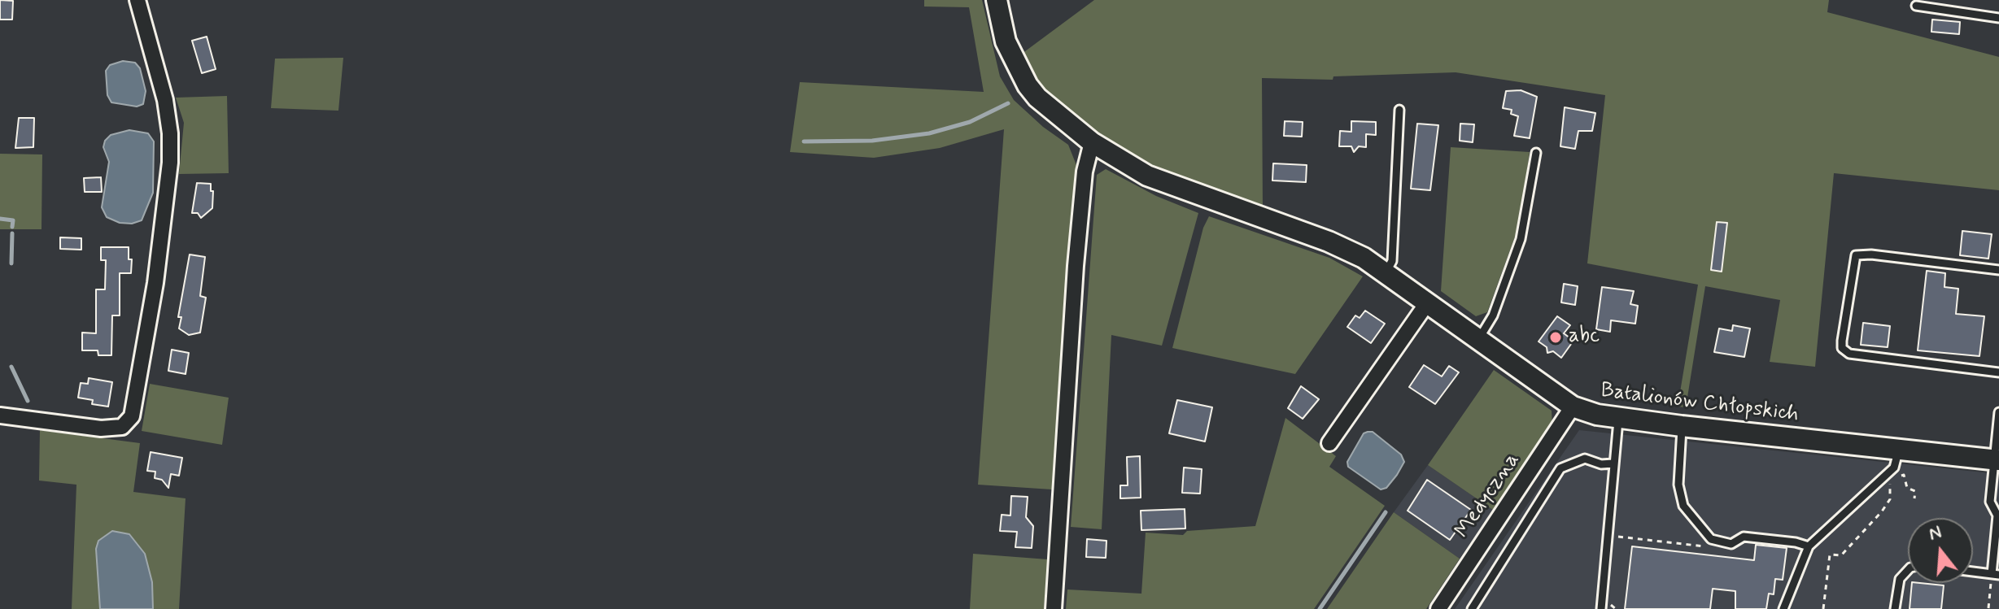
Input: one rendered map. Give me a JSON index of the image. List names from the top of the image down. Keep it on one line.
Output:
{"streets":{"street":["Batalionów Chłopskich","Medyczna"]},"crossings":[["Batalionów Chłopskich","Medyczna"]],"places":["abc"],"north":"top"}
